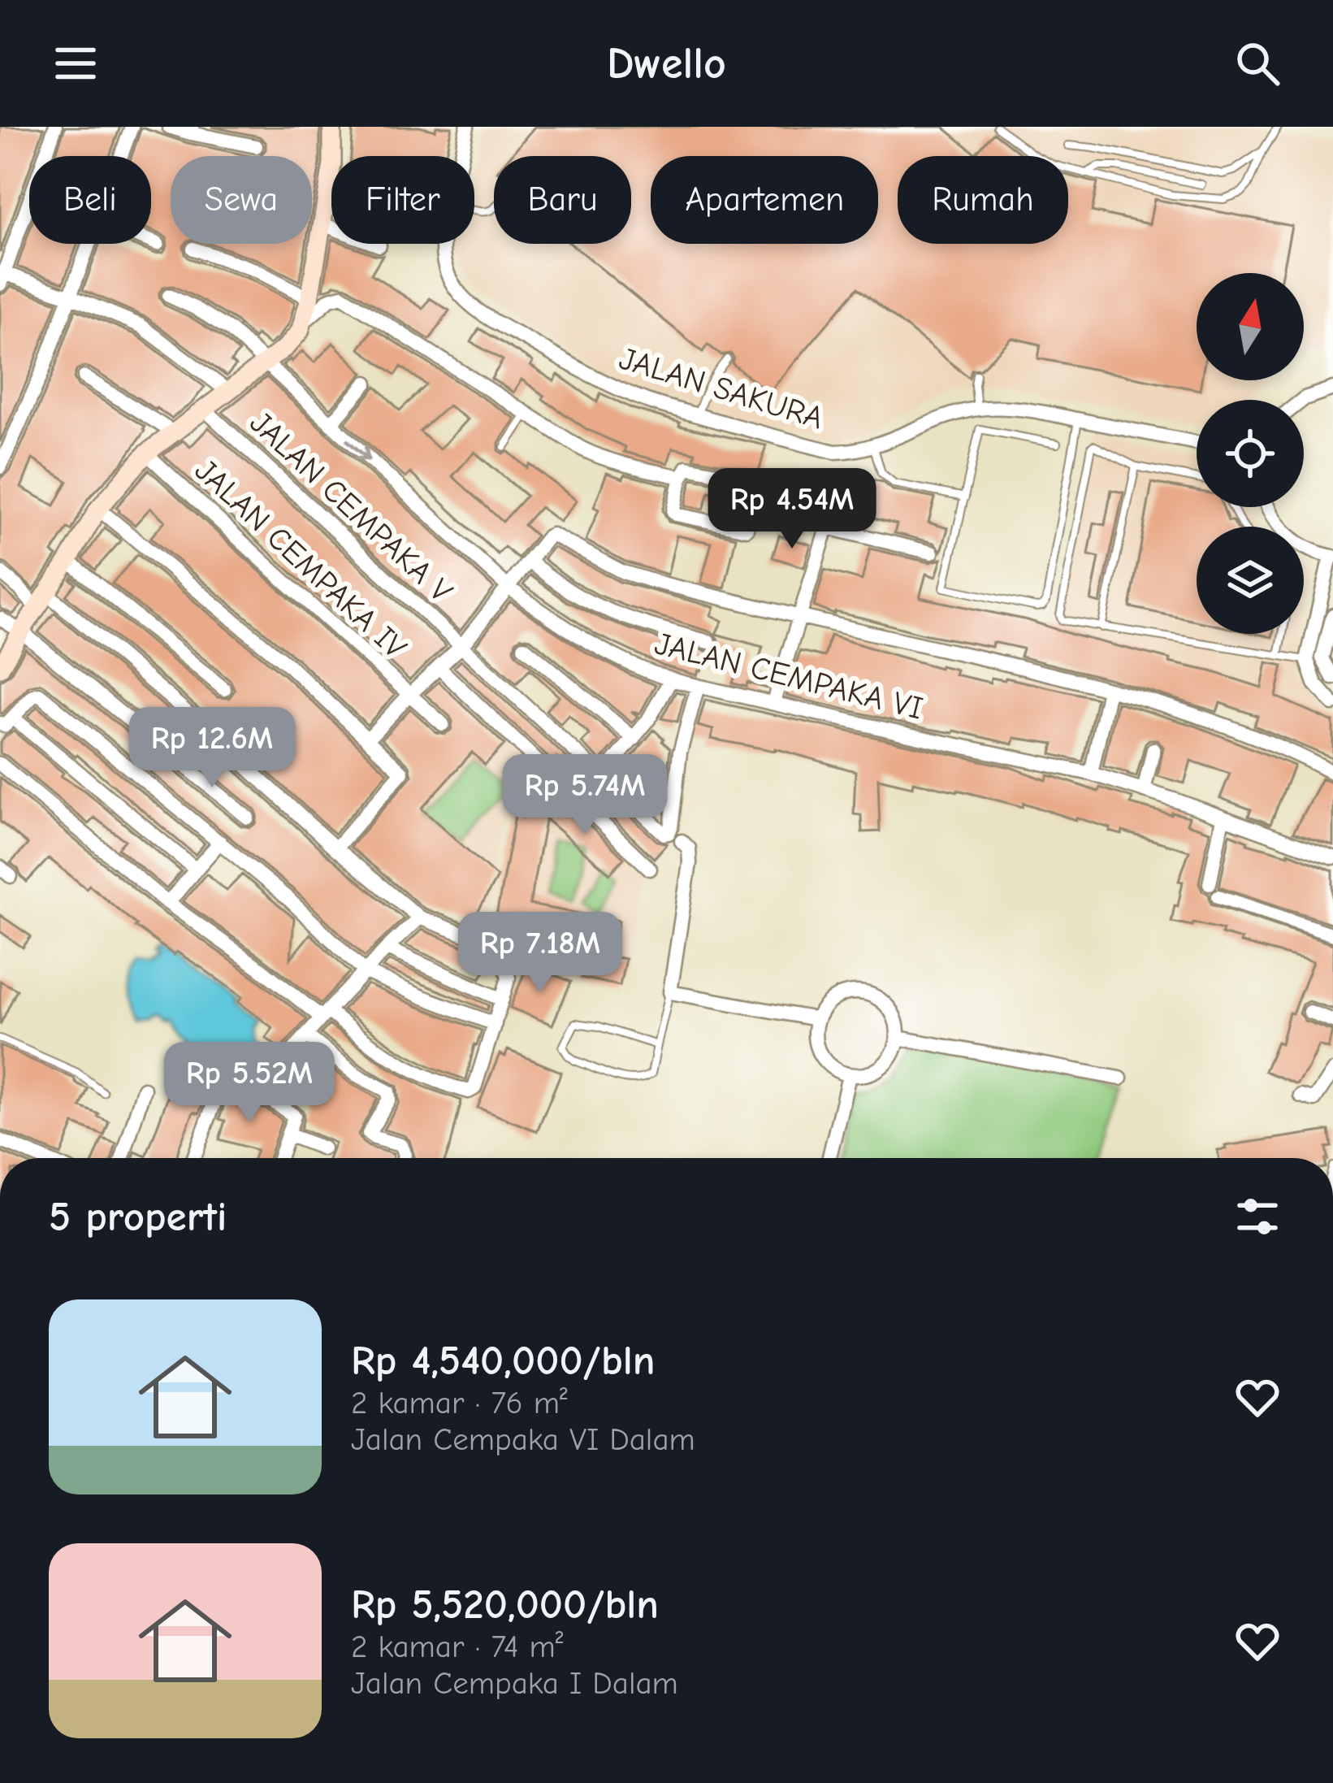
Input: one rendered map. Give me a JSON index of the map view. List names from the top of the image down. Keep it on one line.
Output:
{"streets":{"street":["JALAN SAKURA","JALAN CEMPAKA V","JALAN CEMPAKA IV","JALAN CEMPAKA VI"]},"crossings":[["JALAN CEMPAKA V","JALAN CEMPAKA IV"],["JALAN CEMPAKA V","JALAN CEMPAKA VI"]],"north":"top","page":{"header":"Dwello","chip":["Beli","Sewa","Filter","Baru","Apartemen","Rumah"],"price":["Rp 4.54M","Rp 12.6M","Rp 5.74M","Rp 7.18M","Rp 5.52M"],"heading":"5 properti","list":[{"name":"Rp 4,540,000/bln","note":"2 kamar · 76 m² · Jalan Cempaka VI Dalam"},{"name":"Rp 5,520,000/bln","note":"2 kamar · 74 m² · Jalan Cempaka I Dalam"}]}}
